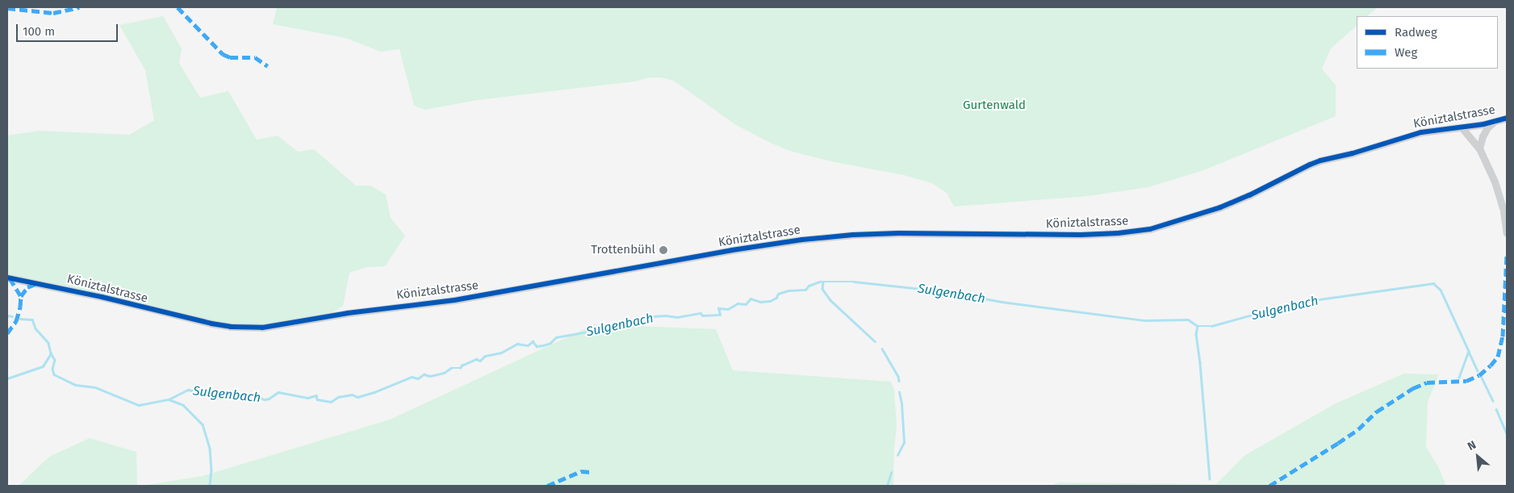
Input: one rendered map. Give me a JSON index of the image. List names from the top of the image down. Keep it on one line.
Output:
{"streets":{"street":["Köniztalstrasse"]},"water":["Sulgenbach"],"parks":["Gurtenwald"],"places":["Trottenbühl"],"legend":["Radweg","Weg"],"scale_bar":"100 m","north":"top left"}
